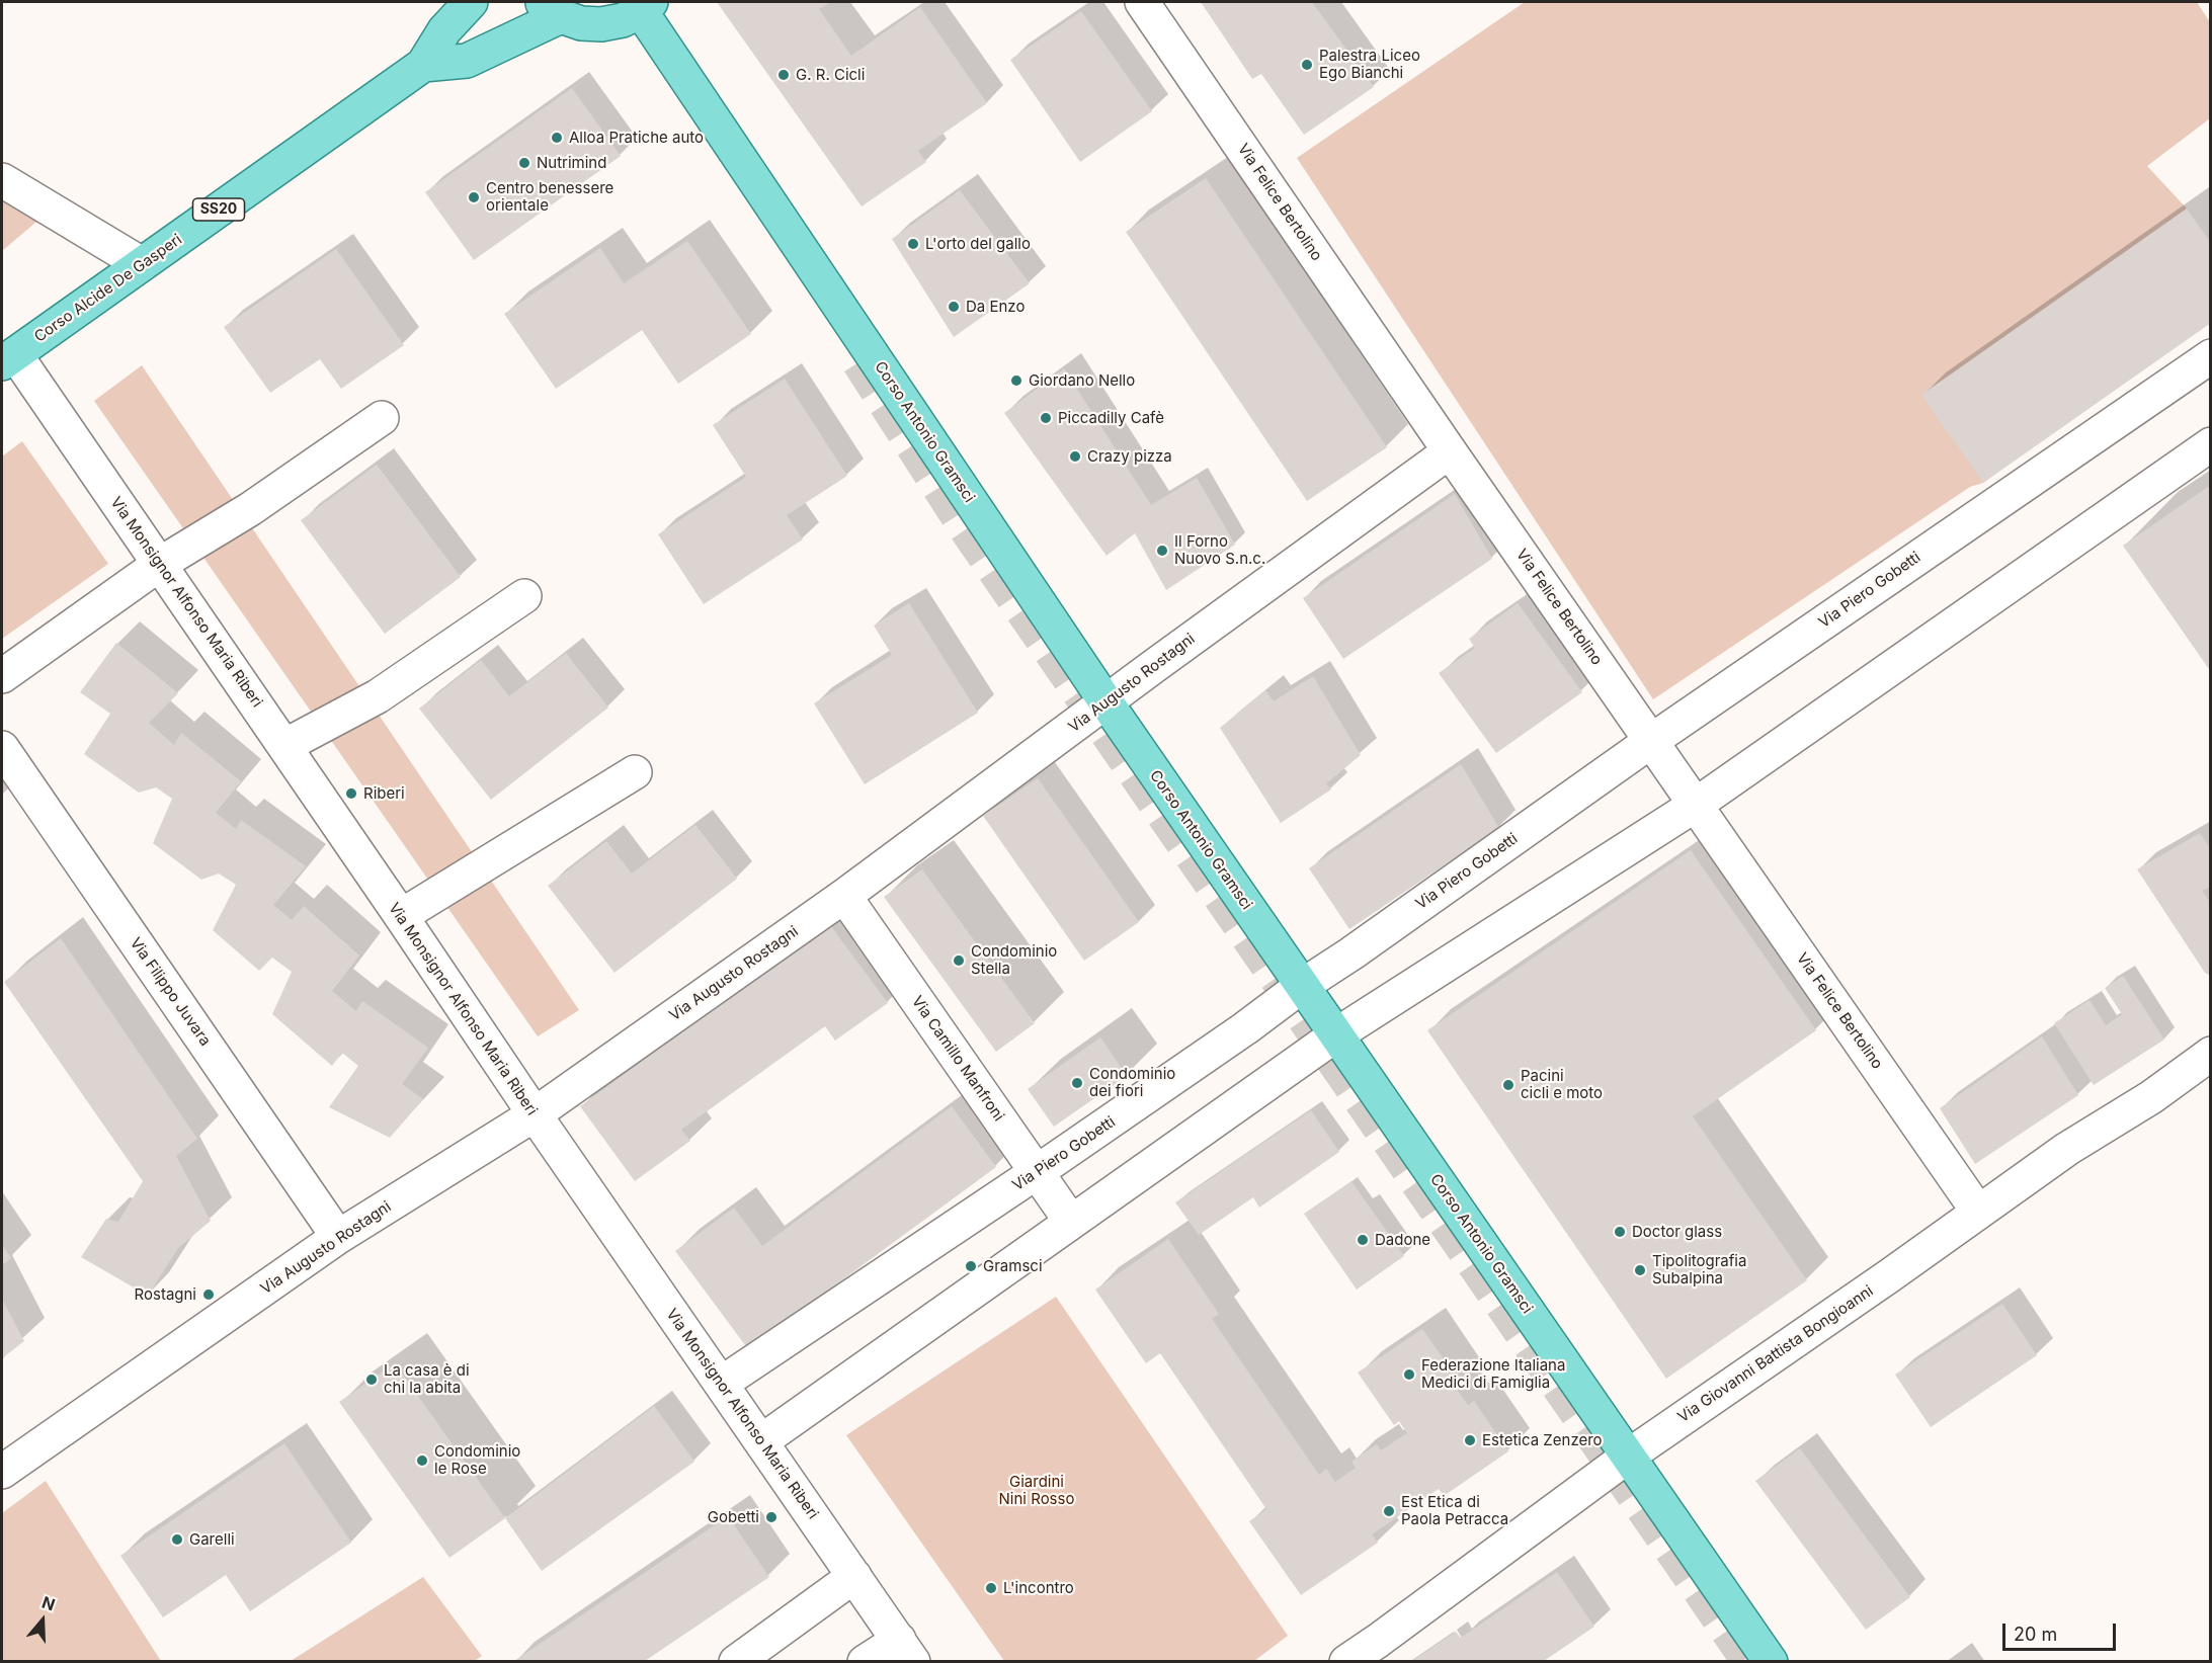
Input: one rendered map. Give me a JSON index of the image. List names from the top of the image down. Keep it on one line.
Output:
{"streets":{"main road":["SS20","Corso Alcide De Gasperi","Corso Antonio Gramsci"],"street":["Via Felice Bertolino","Via Piero Gobetti","Via Monsignor Alfonso Maria Riberi","Via Augusto Rostagni","Via Filippo Juvara","Via Camillo Manfroni","Via Giovanni Battista Bongioanni"]},"crossings":[["Via Felice Bertolino","Via Piero Gobetti"],["Via Felice Bertolino","Via Augusto Rostagni"],["Via Felice Bertolino","Via Giovanni Battista Bongioanni"],["Corso Alcide De Gasperi","Via Monsignor Alfonso Maria Riberi"],["Corso Antonio Gramsci","Via Piero Gobetti"],["Corso Antonio Gramsci","Via Augusto Rostagni"],["Corso Antonio Gramsci","Via Giovanni Battista Bongioanni"],["Via Piero Gobetti","Via Monsignor Alfonso Maria Riberi"],["Via Piero Gobetti","Via Camillo Manfroni"],["Via Monsignor Alfonso Maria Riberi","Via Augusto Rostagni"],["Via Augusto Rostagni","Via Filippo Juvara"],["Via Augusto Rostagni","Via Camillo Manfroni"]],"parks":["Giardini Nini Rosso"],"places":["Palestra Liceo Ego Bianchi","G. R. Cicli","Alloa Pratiche auto","Nutrimind","Centro benessere orientale","L'orto del gallo","Da Enzo","Giordano Nello","Piccadilly Cafè","Crazy pizza","Il Forno Nuovo S.n.c.","Riberi","Condominio Stella","Condominio dei fiori","Pacini cicli e moto","Doctor glass","Dadone","Gramsci","Tipolitografia Subalpina","Rostagni","Federazione Italiana Medici di Famiglia","La casa è di chi la abita","Estetica Zenzero","Condominio le Rose","Est Etica di Paola Petracca","Gobetti","Garelli","L'incontro"],"scale_bar":"20 m","north":"top"}
